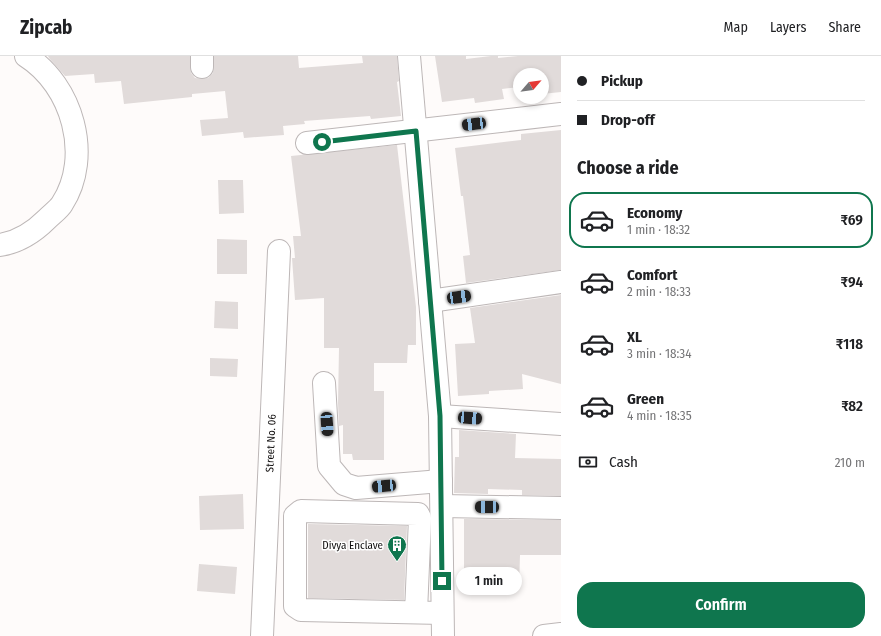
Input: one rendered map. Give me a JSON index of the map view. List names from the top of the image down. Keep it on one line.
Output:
{"streets":{"street":["Street No. 06"]},"places":{"building":["Divya Enclave"]},"north":"top right","page":{"header":"Zipcab","nav":["Map","Layers","Share"],"banner":["Pickup","Drop-off"],"heading":"Choose a ride","list":[{"name":"Economy","note":"1 min · 18:32","value":"₹69"},{"name":"Comfort","note":"2 min · 18:33","value":"₹94"},{"name":"XL","note":"3 min · 18:34","value":"₹118"},{"name":"Green","note":"4 min · 18:35","value":"₹82"}],"pay":["Cash","210 m"],"bubble":"1 min","buttons":"Confirm"}}
